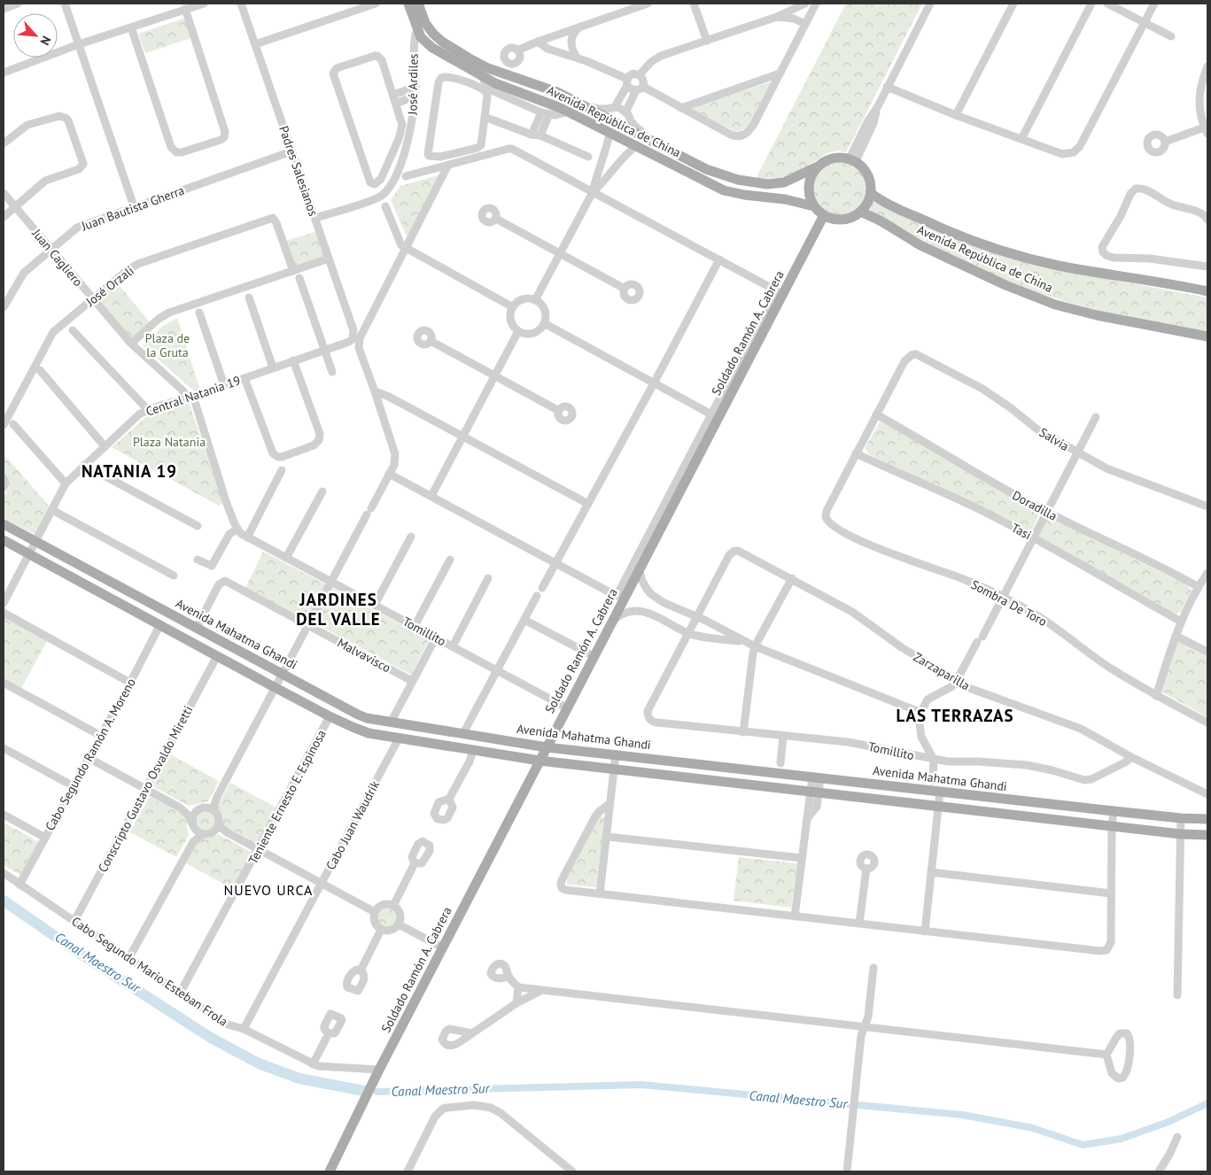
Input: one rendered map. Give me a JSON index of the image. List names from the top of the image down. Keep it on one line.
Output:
{"streets":{"main road":["Avenida República de China","Soldado Ramón A. Cabrera","Avenida Mahatma Ghandi"],"street":["José Ardiles","Padres Salesianos","Juan Bautista Gherra","Juan Cagliero","José Orzali","Central Natania 19","Salvia","Doradilla","Tasi","Sombra De Toro","Tomillito","Malvavisco","Zarzaparilla","Cabo Segundo Ramón A. Moreno","Conscripto Gustavo Osvaldo Miretti","Teniente Ernesto E. Espinosa","Cabo Juan Waudrik","Cabo Segundo Mario Esteban Frola"]},"crossings":[["José Ardiles","Avenida República de China"],["José Ardiles","Padres Salesianos"],["Avenida República de China","Soldado Ramón A. Cabrera"],["Padres Salesianos","Juan Bautista Gherra"],["Padres Salesianos","Central Natania 19"],["Juan Bautista Gherra","Juan Cagliero"],["Juan Cagliero","José Orzali"],["Juan Cagliero","Central Natania 19"],["Juan Cagliero","Tomillito"],["Soldado Ramón A. Cabrera","Tomillito"],["Soldado Ramón A. Cabrera","Avenida Mahatma Ghandi"],["Soldado Ramón A. Cabrera","Cabo Segundo Mario Esteban Frola"],["Central Natania 19","Tomillito"],["Central Natania 19","Avenida Mahatma Ghandi"],["Salvia","Doradilla"],["Tasi","Sombra De Toro"],["Tomillito","Zarzaparilla"],["Avenida Mahatma Ghandi","Malvavisco"],["Cabo Segundo Ramón A. Moreno","Cabo Segundo Mario Esteban Frola"],["Conscripto Gustavo Osvaldo Miretti","Cabo Segundo Mario Esteban Frola"],["Teniente Ernesto E. Espinosa","Cabo Segundo Mario Esteban Frola"],["Cabo Juan Waudrik","Cabo Segundo Mario Esteban Frola"]],"districts":["NATANIA 19","JARDINES DEL VALLE","LAS TERRAZAS","NUEVO URCA"],"water":["Canal Maestro Sur"],"parks":["Plaza de la Gruta","Plaza Natania"],"north":"bottom right"}
